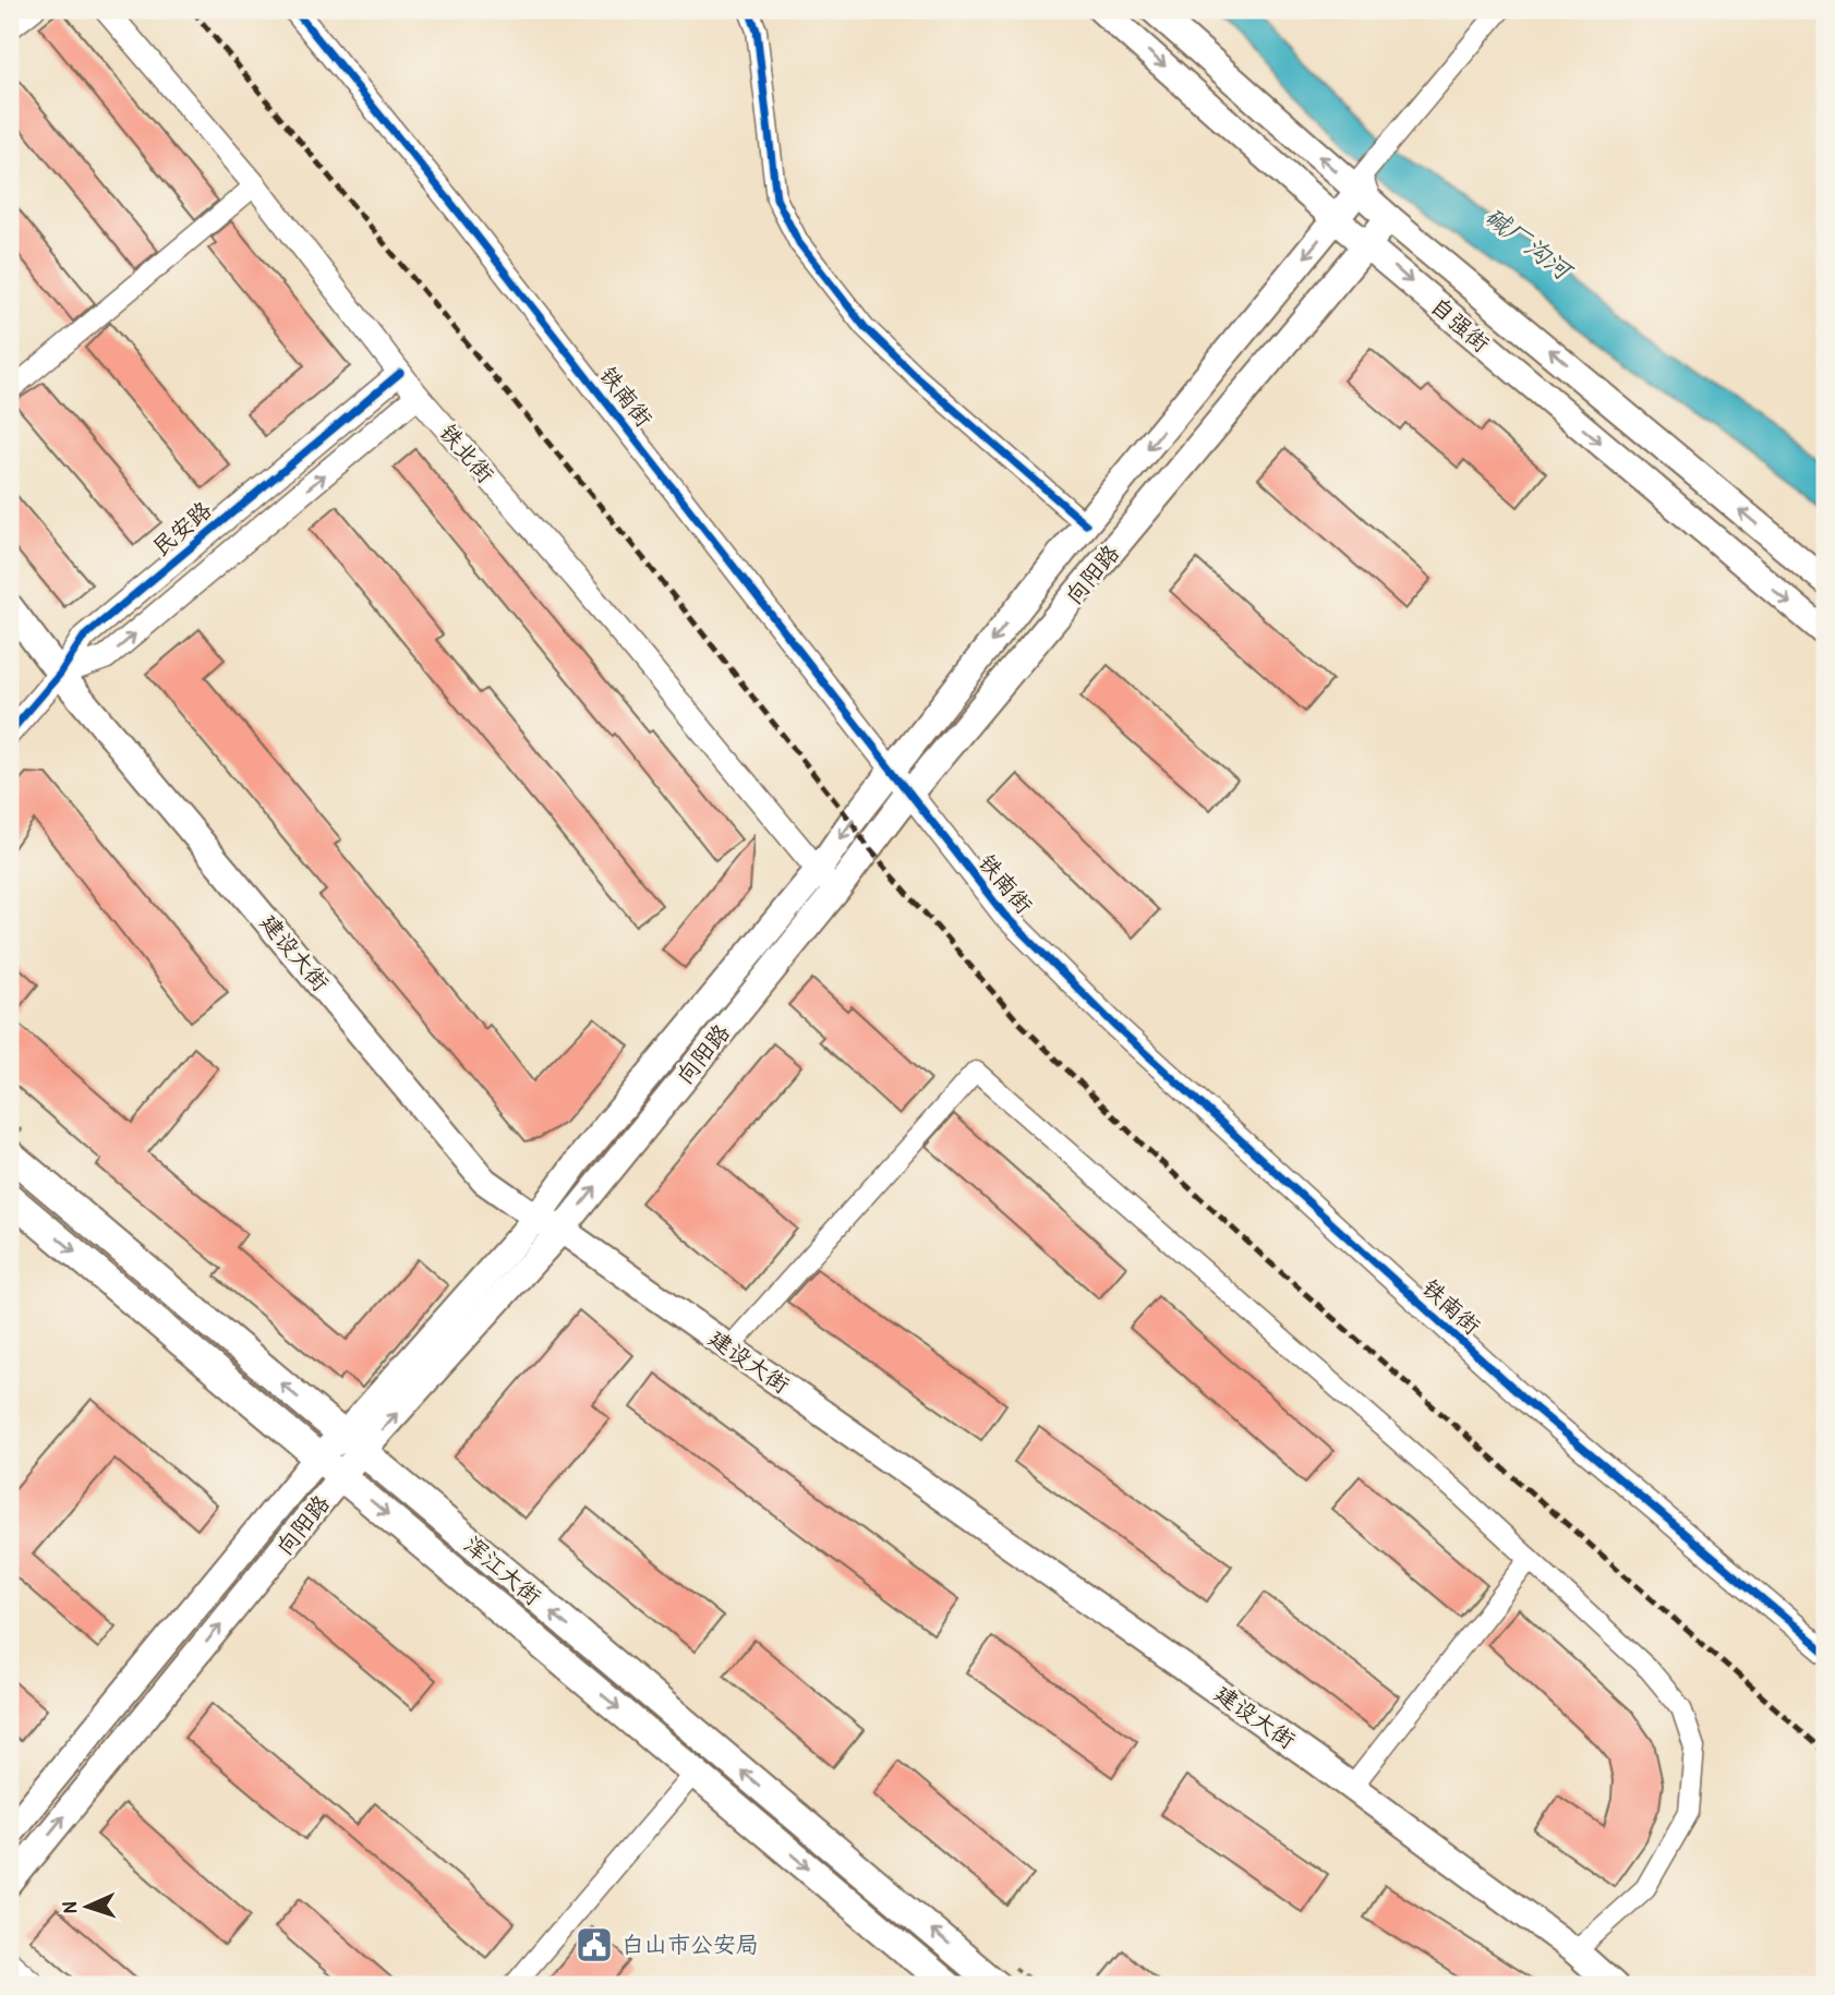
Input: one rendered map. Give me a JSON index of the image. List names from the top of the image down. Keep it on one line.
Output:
{"streets":{"main road":["自强街","向阳路","建设大街","浑江大街"],"street":["铁南街","铁北街","民安路"]},"crossings":[["自强街","向阳路"],["铁南街","向阳路"],["铁北街","民安路"],["铁北街","向阳路"],["民安路","建设大街"],["向阳路","建设大街"],["向阳路","浑江大街"]],"water":["碱厂沟河"],"places":{"public building":["白山市公安局"]},"north":"left"}
